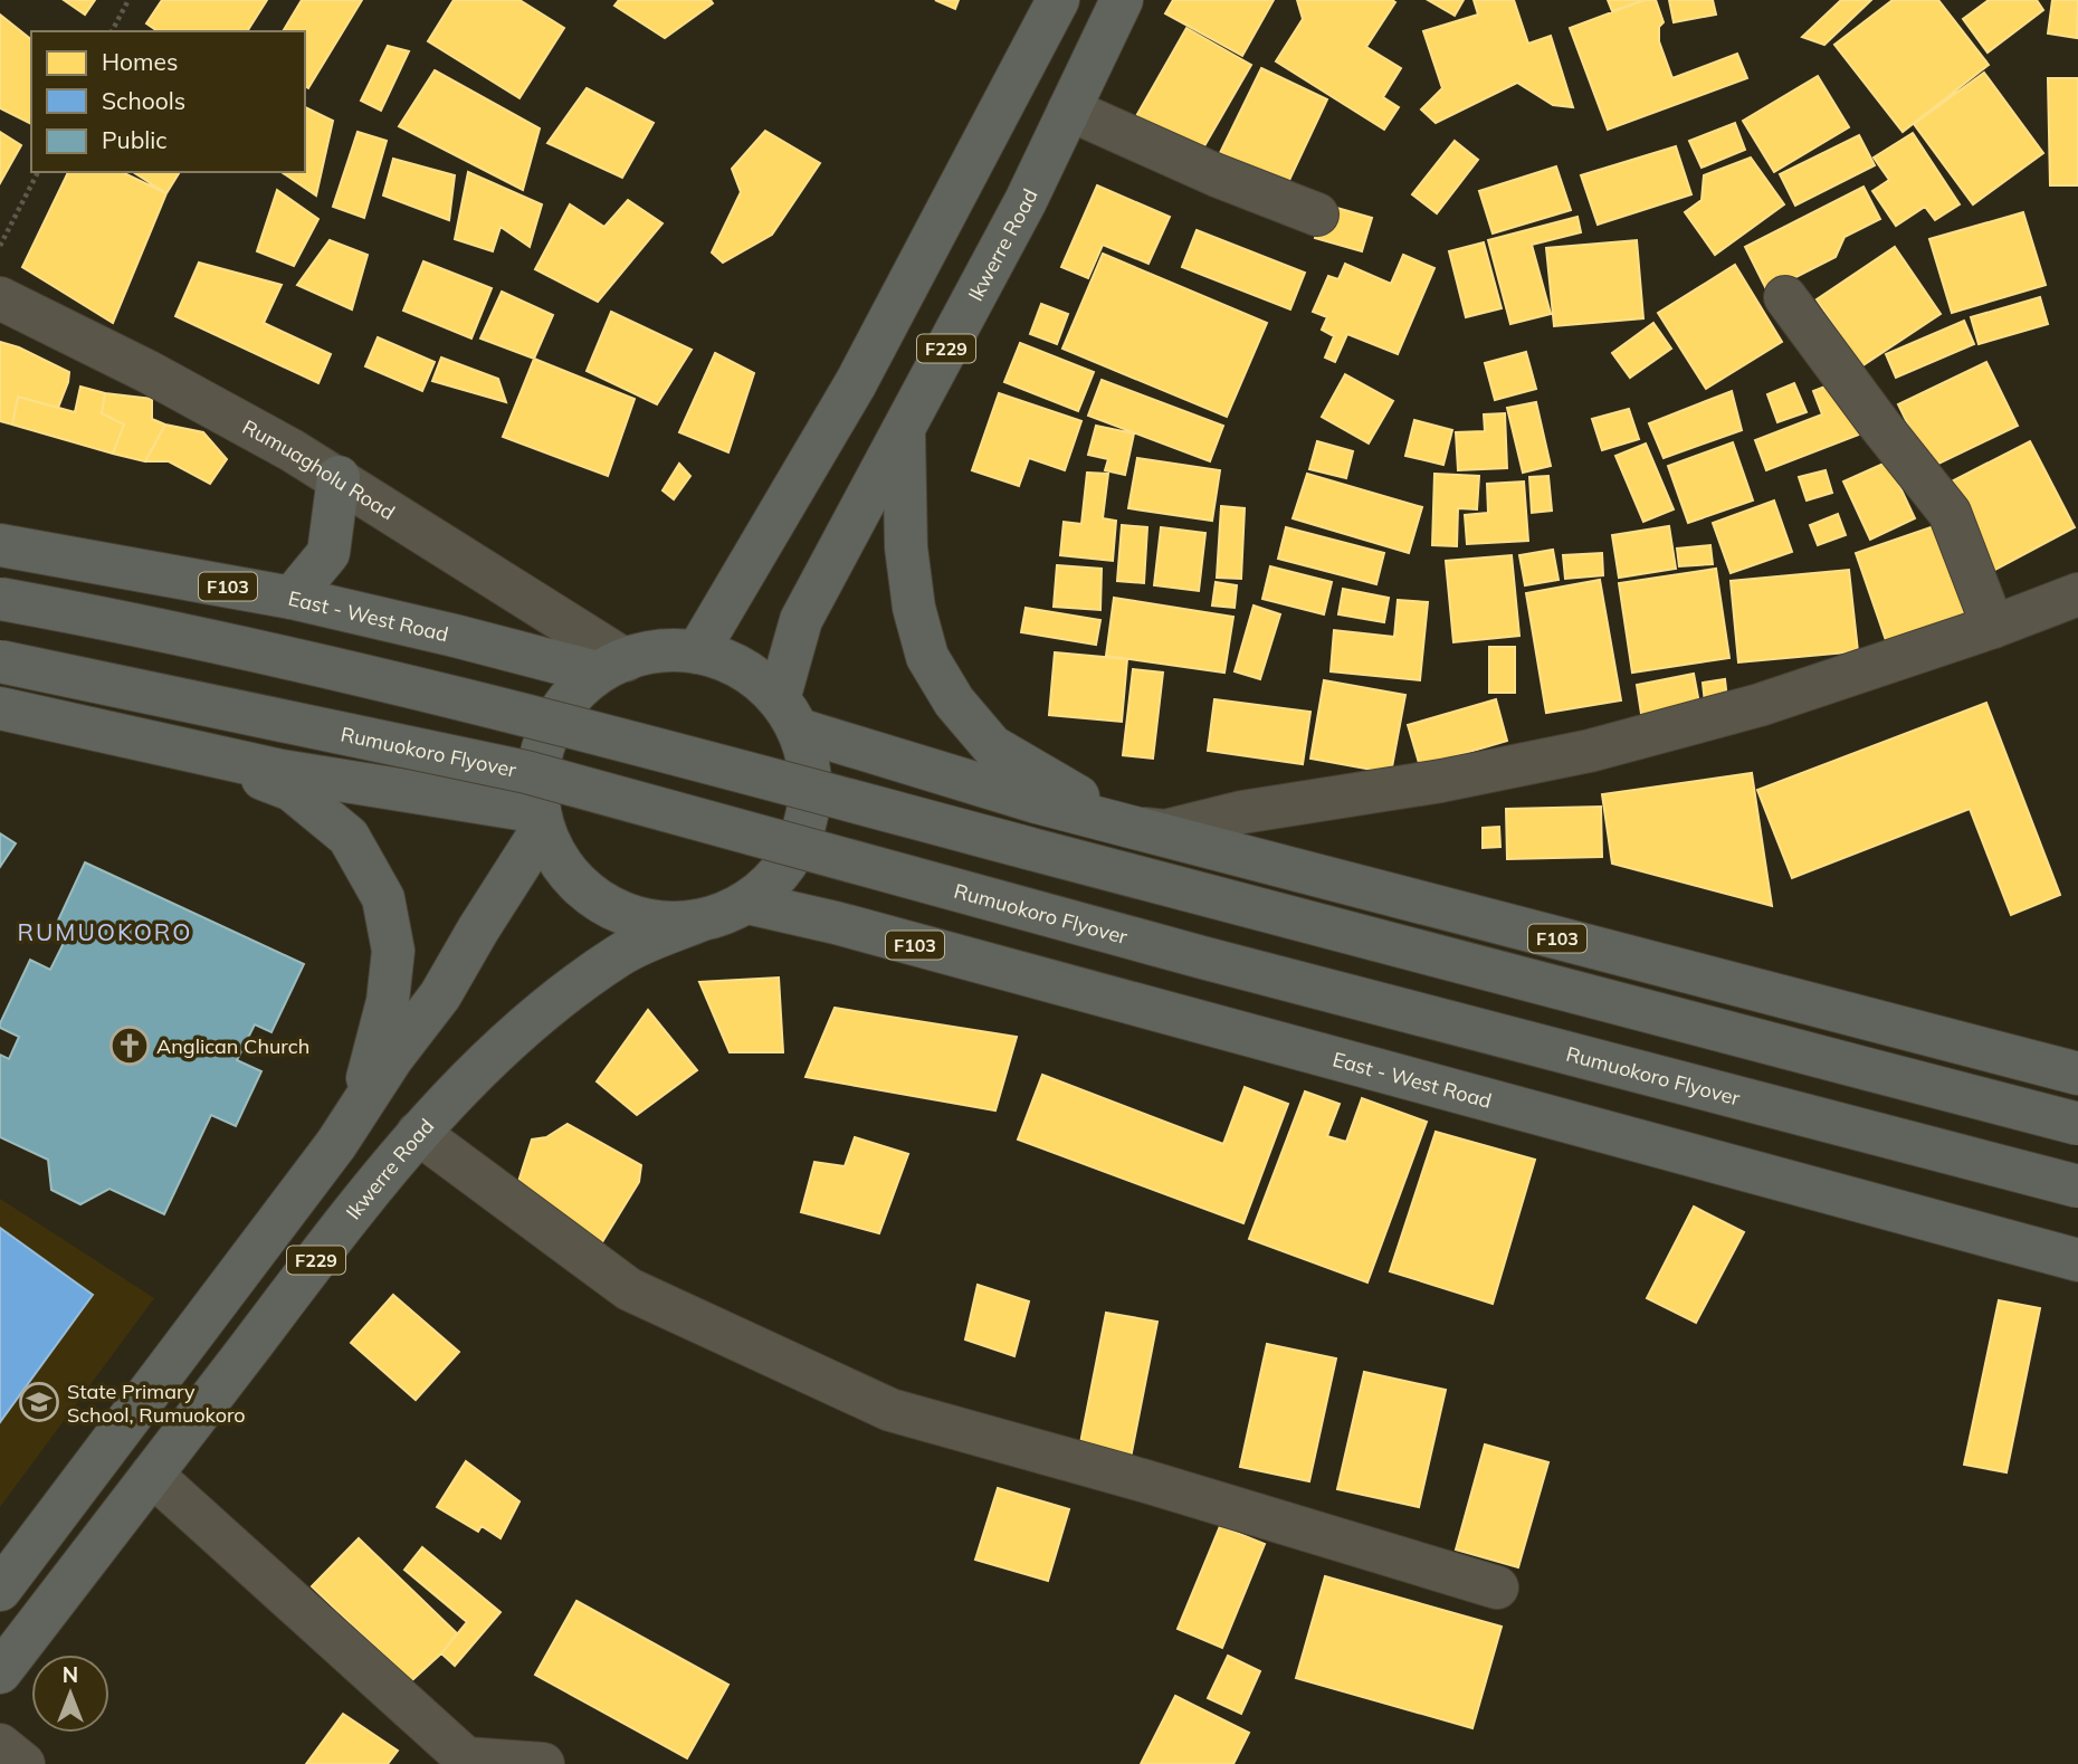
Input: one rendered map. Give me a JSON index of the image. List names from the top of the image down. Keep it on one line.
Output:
{"streets":{"main road":["Ikwerre Road","F229","F103","East - West Road","Rumuokoro Flyover"],"street":["Rumuagholu Road"]},"crossings":[["Ikwerre Road","F229"],["Ikwerre Road","Rumuagholu Road"],["Ikwerre Road","F103"],["Ikwerre Road","East - West Road"],["F229","Rumuagholu Road"],["F229","F103"],["F229","East - West Road"],["Rumuagholu Road","F103"],["Rumuagholu Road","East - West Road"],["F103","East - West Road"]],"districts":["RUMUOKORO"],"places":{"church":["Anglican Church"],"school or university":["State Primary School, Rumuokoro"]},"legend":["Homes","Schools","Public"],"north":"top"}
